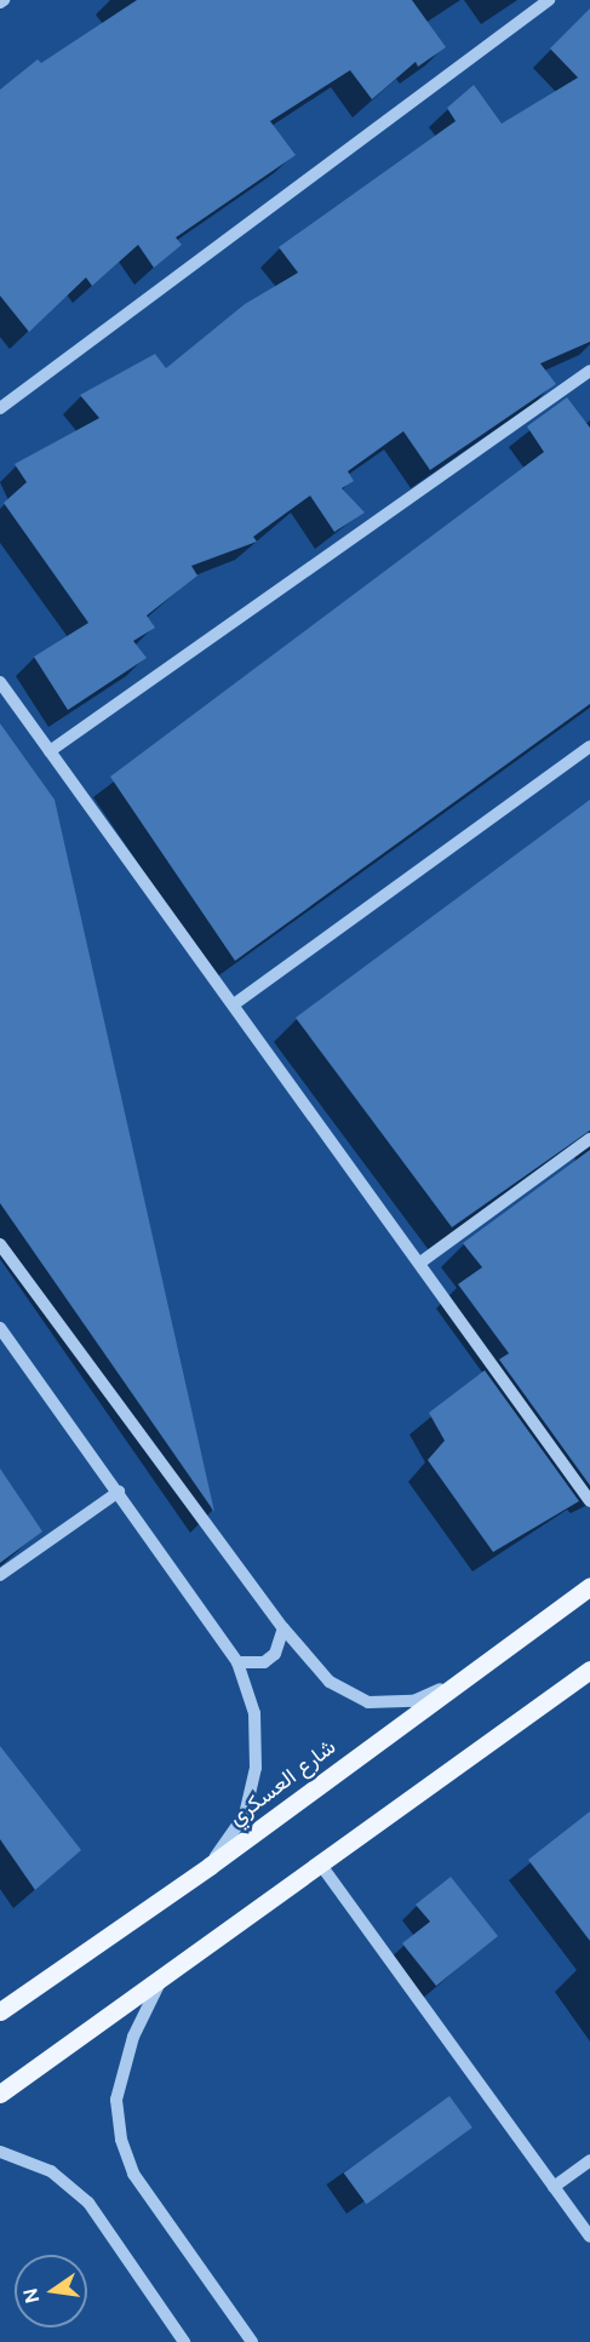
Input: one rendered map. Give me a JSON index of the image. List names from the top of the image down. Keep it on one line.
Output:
{"streets":{"main road":["شارع العسكري"]},"north":"left"}
